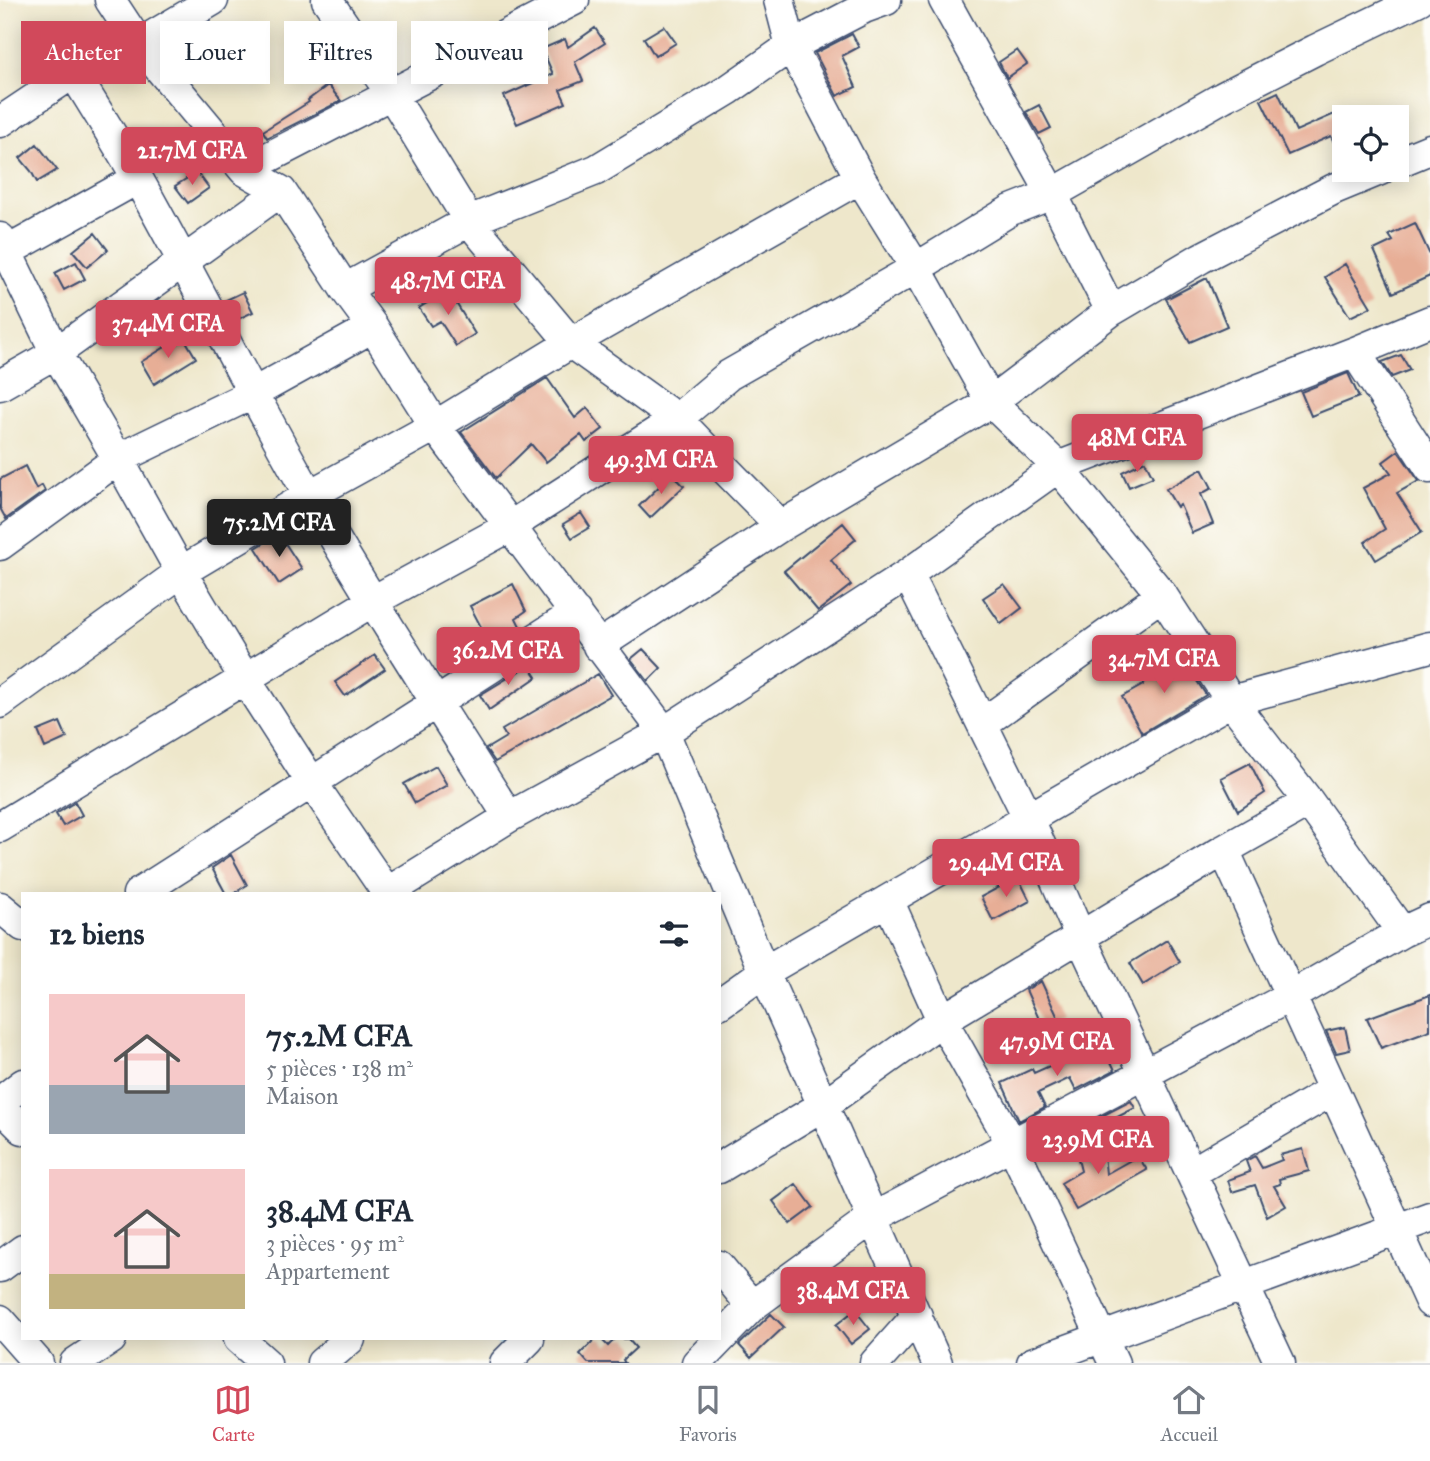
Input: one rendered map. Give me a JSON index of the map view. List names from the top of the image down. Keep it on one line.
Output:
{"page":{"chip":["Acheter","Louer","Filtres","Nouveau"],"price":["21.7M CFA","48.7M CFA","37.4M CFA","48M CFA","49.3M CFA","75.2M CFA","36.2M CFA","34.7M CFA","29.4M CFA","47.9M CFA","23.9M CFA","38.4M CFA"],"heading":"12 biens","list":[{"name":"75.2M CFA","note":"5 pièces · 138 m² · Maison"},{"name":"38.4M CFA","note":"3 pièces · 95 m² · Appartement"}],"tabs":["Carte","Favoris","Accueil"]}}
